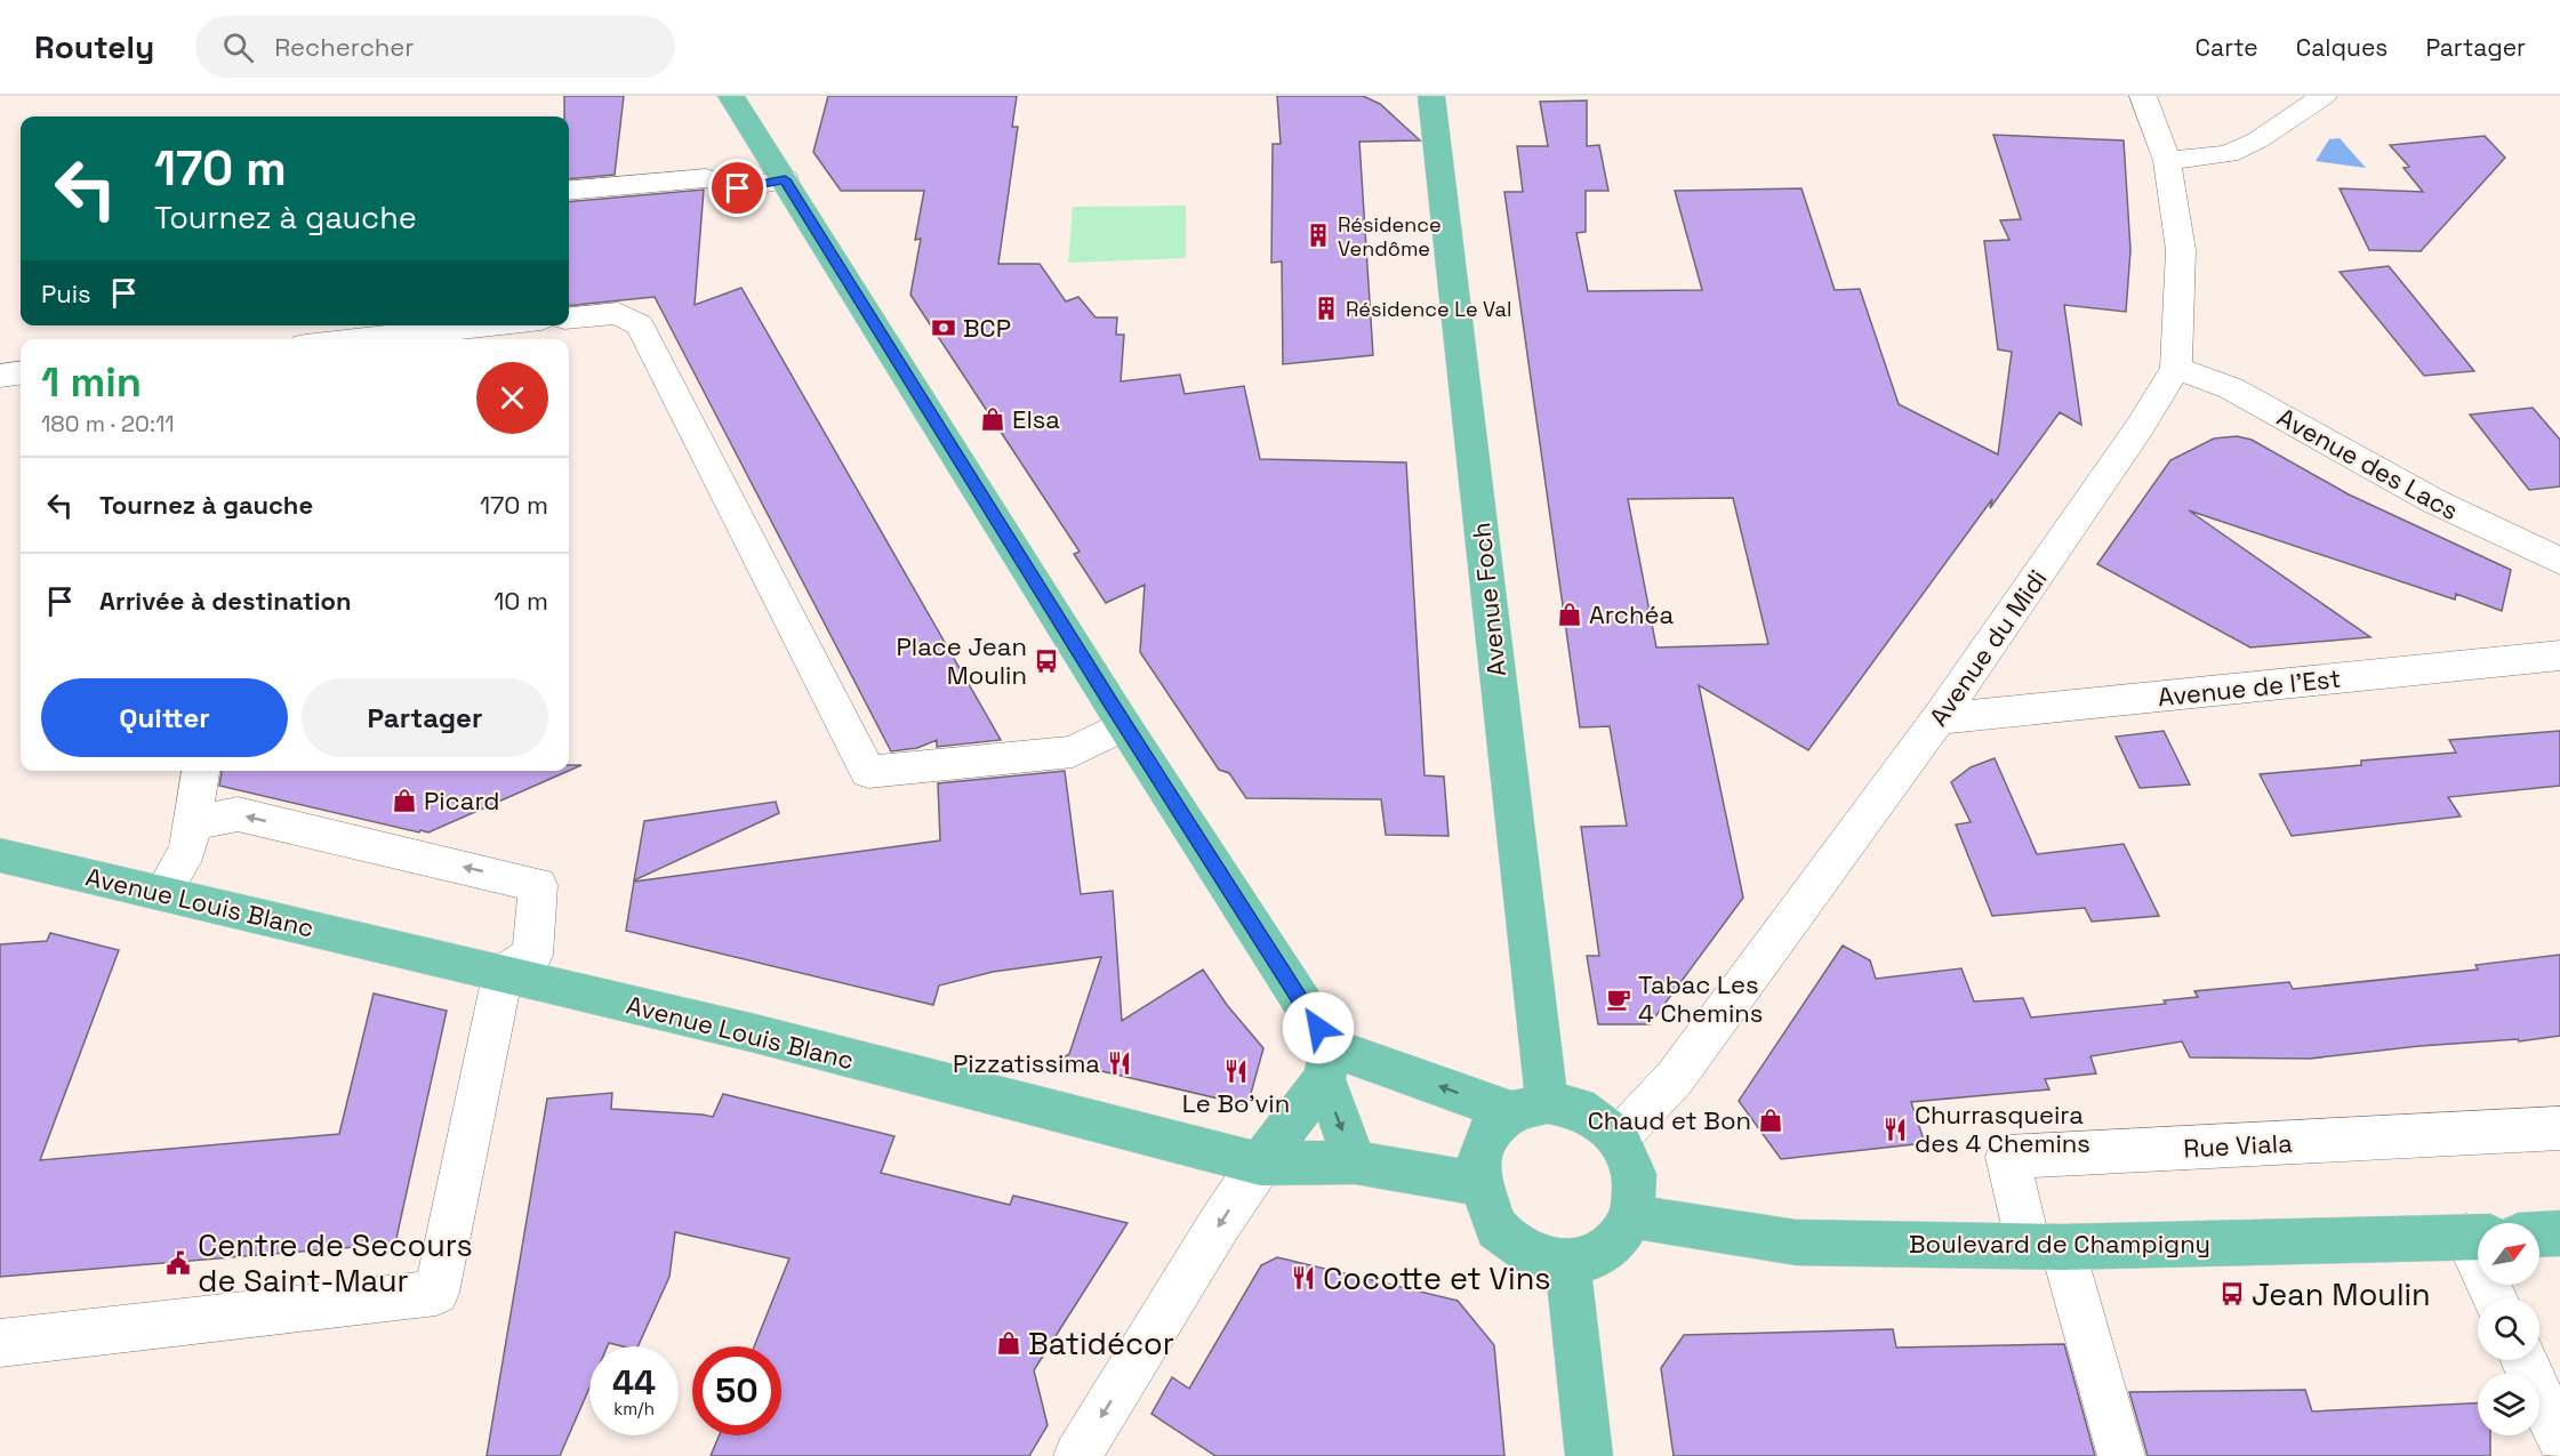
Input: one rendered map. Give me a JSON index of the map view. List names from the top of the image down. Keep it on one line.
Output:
{"streets":{"main road":["Avenue Foch","Avenue Louis Blanc","Boulevard de Champigny"],"street":["Avenue des Lacs","Avenue du Midi","Avenue de l'Est","Rue Viala"]},"crossings":[["Avenue des Lacs","Avenue du Midi"],["Avenue Foch","Avenue du Midi"],["Avenue Foch","Avenue Louis Blanc"],["Avenue Foch","Boulevard de Champigny"],["Avenue du Midi","Avenue de l'Est"],["Avenue du Midi","Avenue Louis Blanc"],["Avenue du Midi","Boulevard de Champigny"],["Avenue Louis Blanc","Boulevard de Champigny"],["Rue Viala","Boulevard de Champigny"]],"places":{"building":["Résidence Vendôme","Résidence Le Val"],"bank":["BCP"],"shop":["Elsa","Archéa","Picard","Chaud et Bon","Batidécor"],"bus stop":["Place Jean Moulin","Jean Moulin"],"cafe":["Tabac Les 4 Chemins"],"restaurant":["Pizzatissima","Le Bo'vin","Churrasqueira des 4 Chemins","Cocotte et Vins"],"public building":["Centre de Secours de Saint-Maur"]},"north":"top right","page":{"header":"Routely","search":"Rechercher","nav":["Carte","Calques","Partager"],"turn":["170 m","Tournez à gauche"],"then":"Puis","heading":["1 min","180 m · 20:11"],"list":[{"name":"Tournez à gauche","value":"170 m"},{"name":"Arrivée à destination","value":"10 m"}],"buttons":["Quitter","Partager"],"speed":"44 km/h","limit":"50"}}
